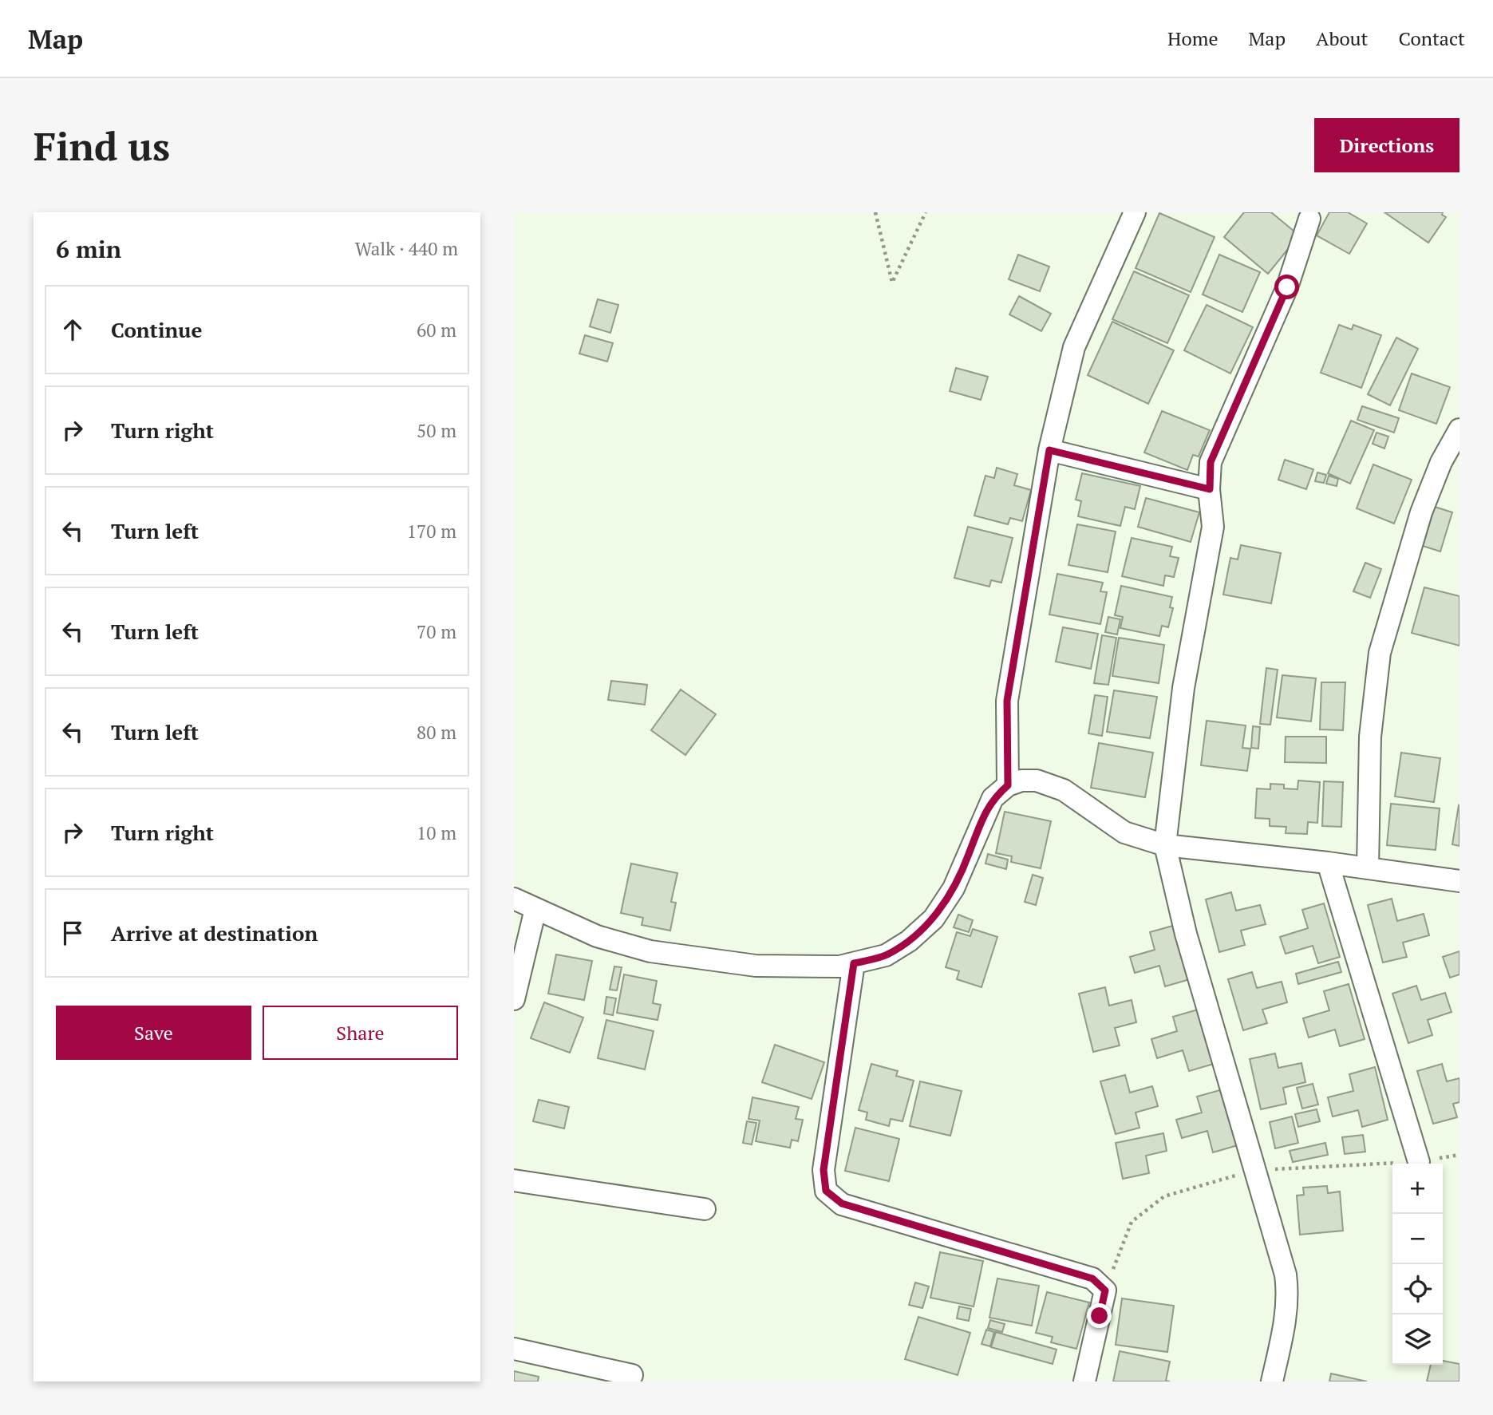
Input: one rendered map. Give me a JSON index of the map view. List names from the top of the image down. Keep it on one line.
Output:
{"page":{"header":"Map","nav":["Home","Map","About","Contact"],"buttons":["Directions",["Save","Share"]],"title":"Find us","heading":["6 min","Walk · 440 m"],"list":[["Continue","60 m"],["Turn right","50 m"],["Turn left","170 m"],["Turn left","70 m"],["Turn left","80 m"],["Turn right","10 m"],"Arrive at destination"],"map_buttons":["+","−"]}}
